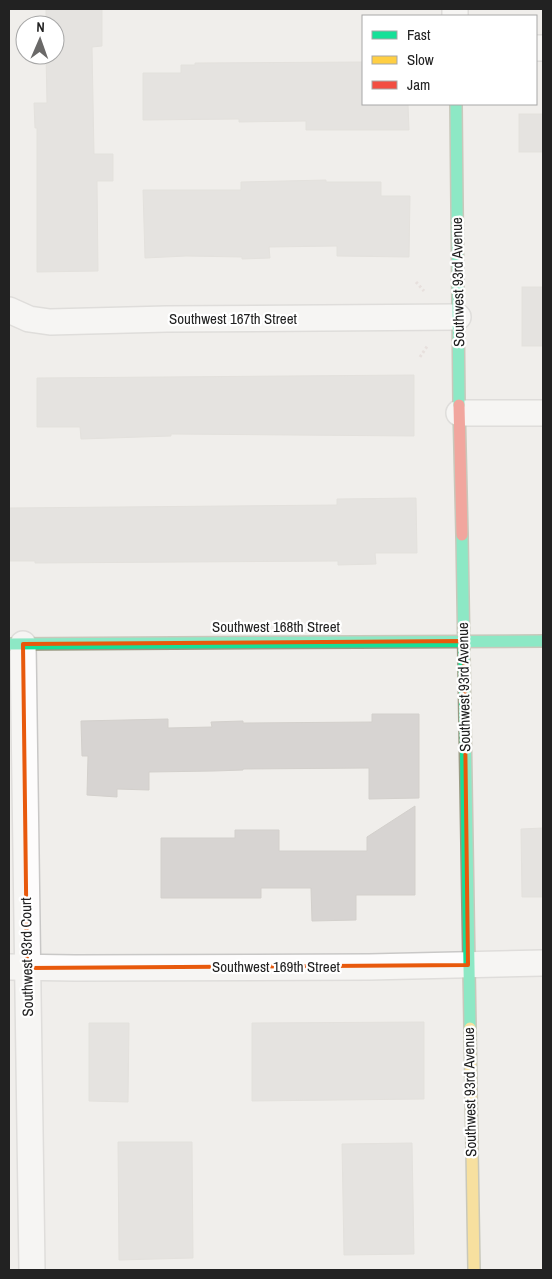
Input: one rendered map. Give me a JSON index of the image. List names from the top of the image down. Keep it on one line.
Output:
{"streets":{"street":["Southwest 93rd Avenue","Southwest 167th Street","Southwest 168th Street","Southwest 93rd Court","Southwest 169th Street"]},"crossings":[["Southwest 93rd Avenue","Southwest 167th Street"],["Southwest 93rd Avenue","Southwest 168th Street"],["Southwest 93rd Avenue","Southwest 169th Street"],["Southwest 168th Street","Southwest 93rd Court"],["Southwest 93rd Court","Southwest 169th Street"]],"legend":["Fast","Slow","Jam"],"north":"top"}
